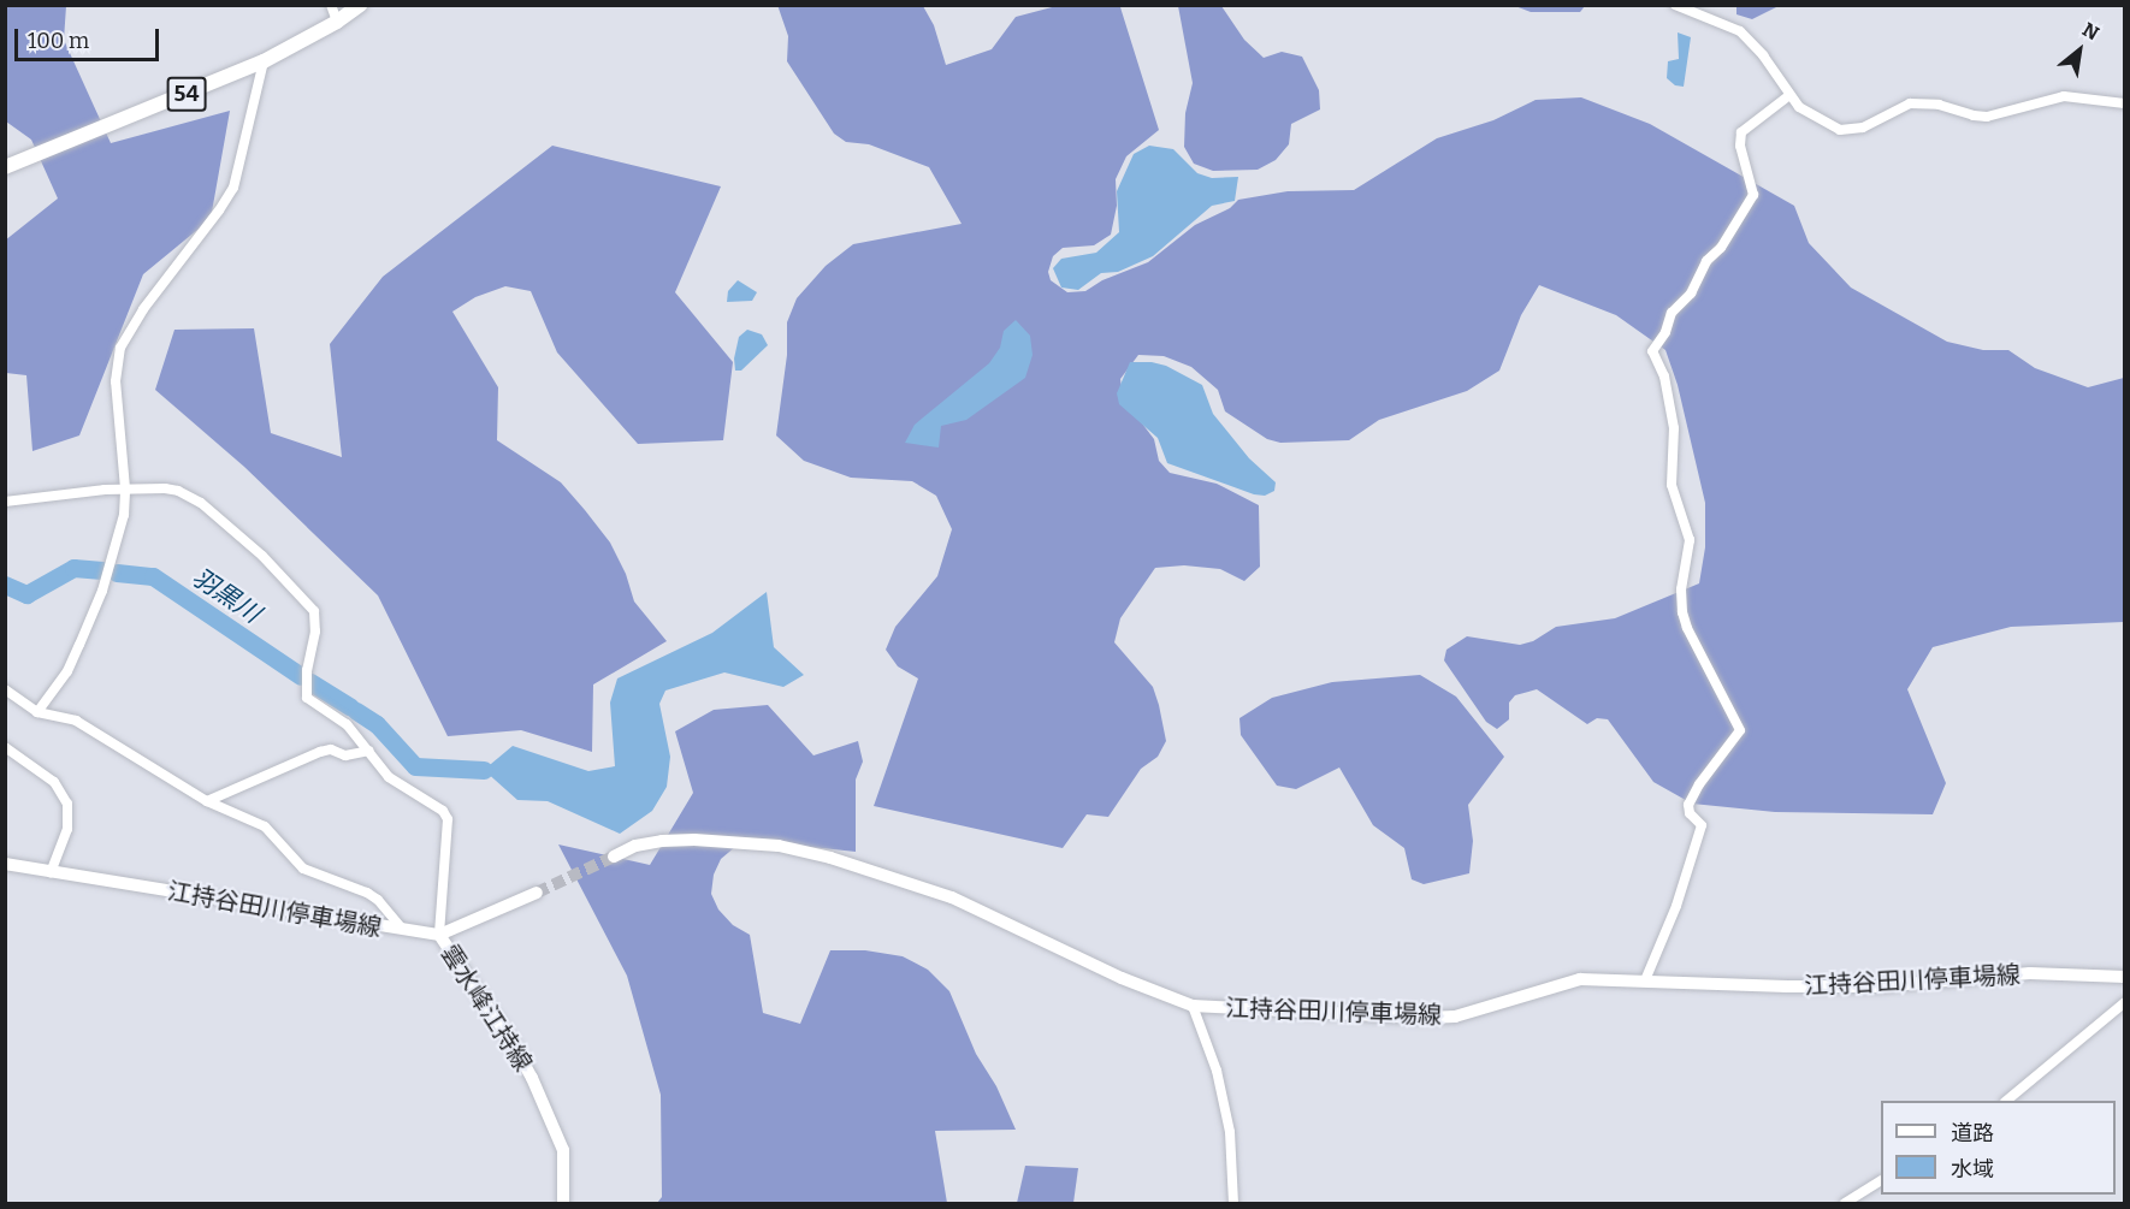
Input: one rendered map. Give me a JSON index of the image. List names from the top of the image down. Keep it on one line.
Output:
{"streets":{"main road":["54","江持谷田川停車場線","雲水峰江持線"]},"crossings":[["江持谷田川停車場線","雲水峰江持線"]],"water":["羽黒川"],"legend":["道路","水域"],"scale_bar":"100 m","north":"top right"}
